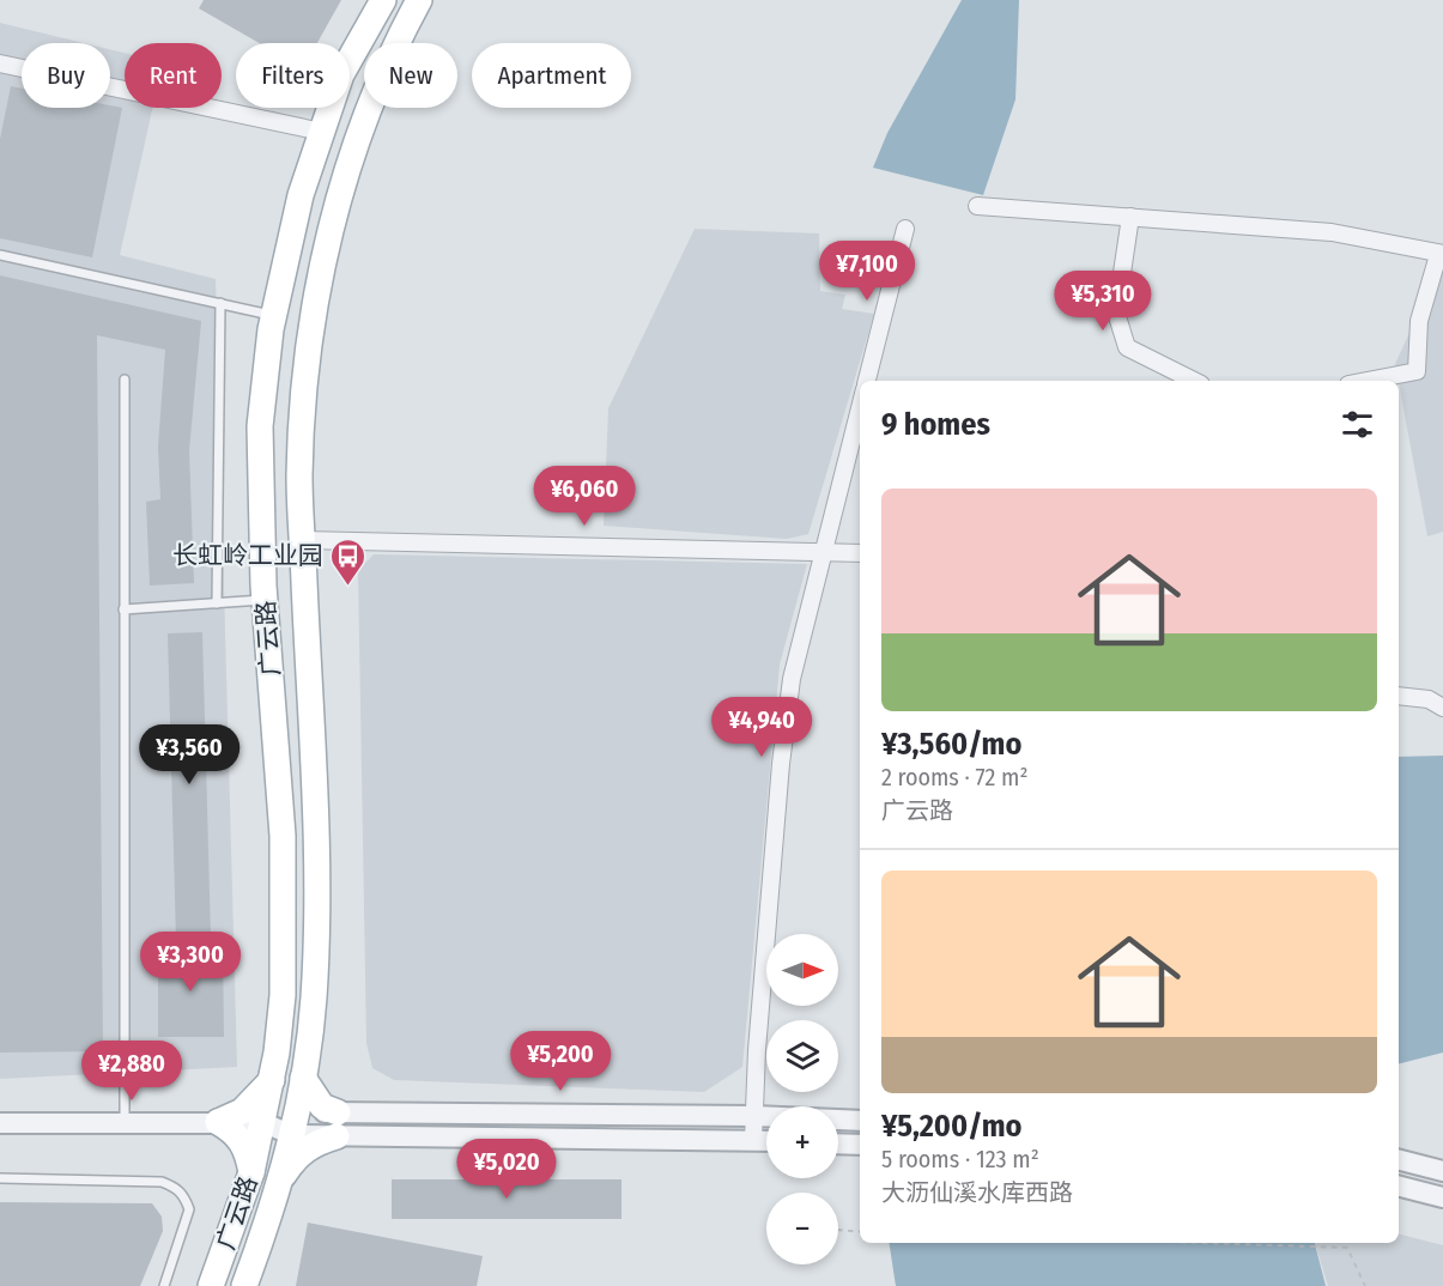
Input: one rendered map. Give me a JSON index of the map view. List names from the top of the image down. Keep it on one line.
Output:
{"streets":{"main road":["广云路"]},"places":{"bus stop":["长虹岭工业园"]},"north":"right","page":{"chip":["Buy","Rent","Filters","New","Apartment"],"price":["¥7,100","¥5,310","¥6,060","¥4,940","¥3,560","¥3,300","¥5,200","¥2,880","¥5,020"],"heading":"9 homes","list":[{"name":"¥3,560/mo","note":"2 rooms · 72 m² · 广云路"},{"name":"¥5,200/mo","note":"5 rooms · 123 m² · 大沥仙溪水库西路"}],"map_buttons":["+","−"]}}
